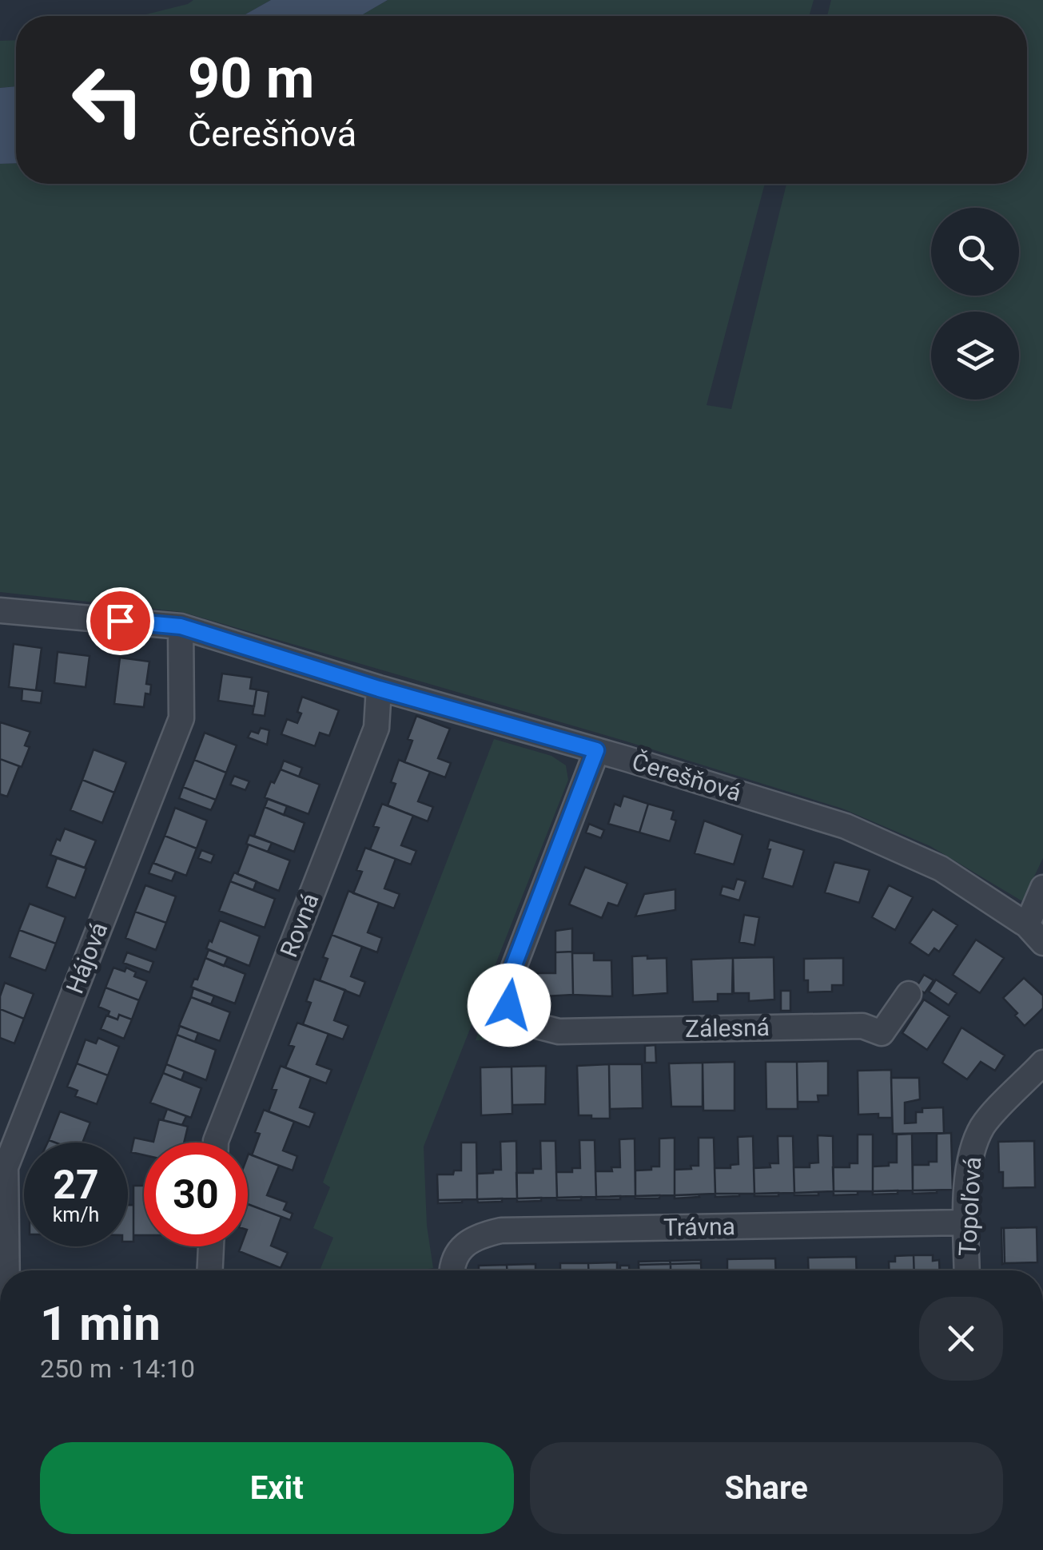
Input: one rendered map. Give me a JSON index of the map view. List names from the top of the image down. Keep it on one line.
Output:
{"streets":{"street":["Čerešňová","Rovná","Hájová","Zálesná","Topoľová","Trávna"]},"crossings":[["Čerešňová","Rovná"],["Čerešňová","Hájová"],["Čerešňová","Zálesná"],["Topoľová","Trávna"]],"page":{"turn":["90 m","Čerešňová"],"speed":"27 km/h","limit":"30","heading":["1 min","250 m · 14:10"],"buttons":["Exit","Share"]}}
